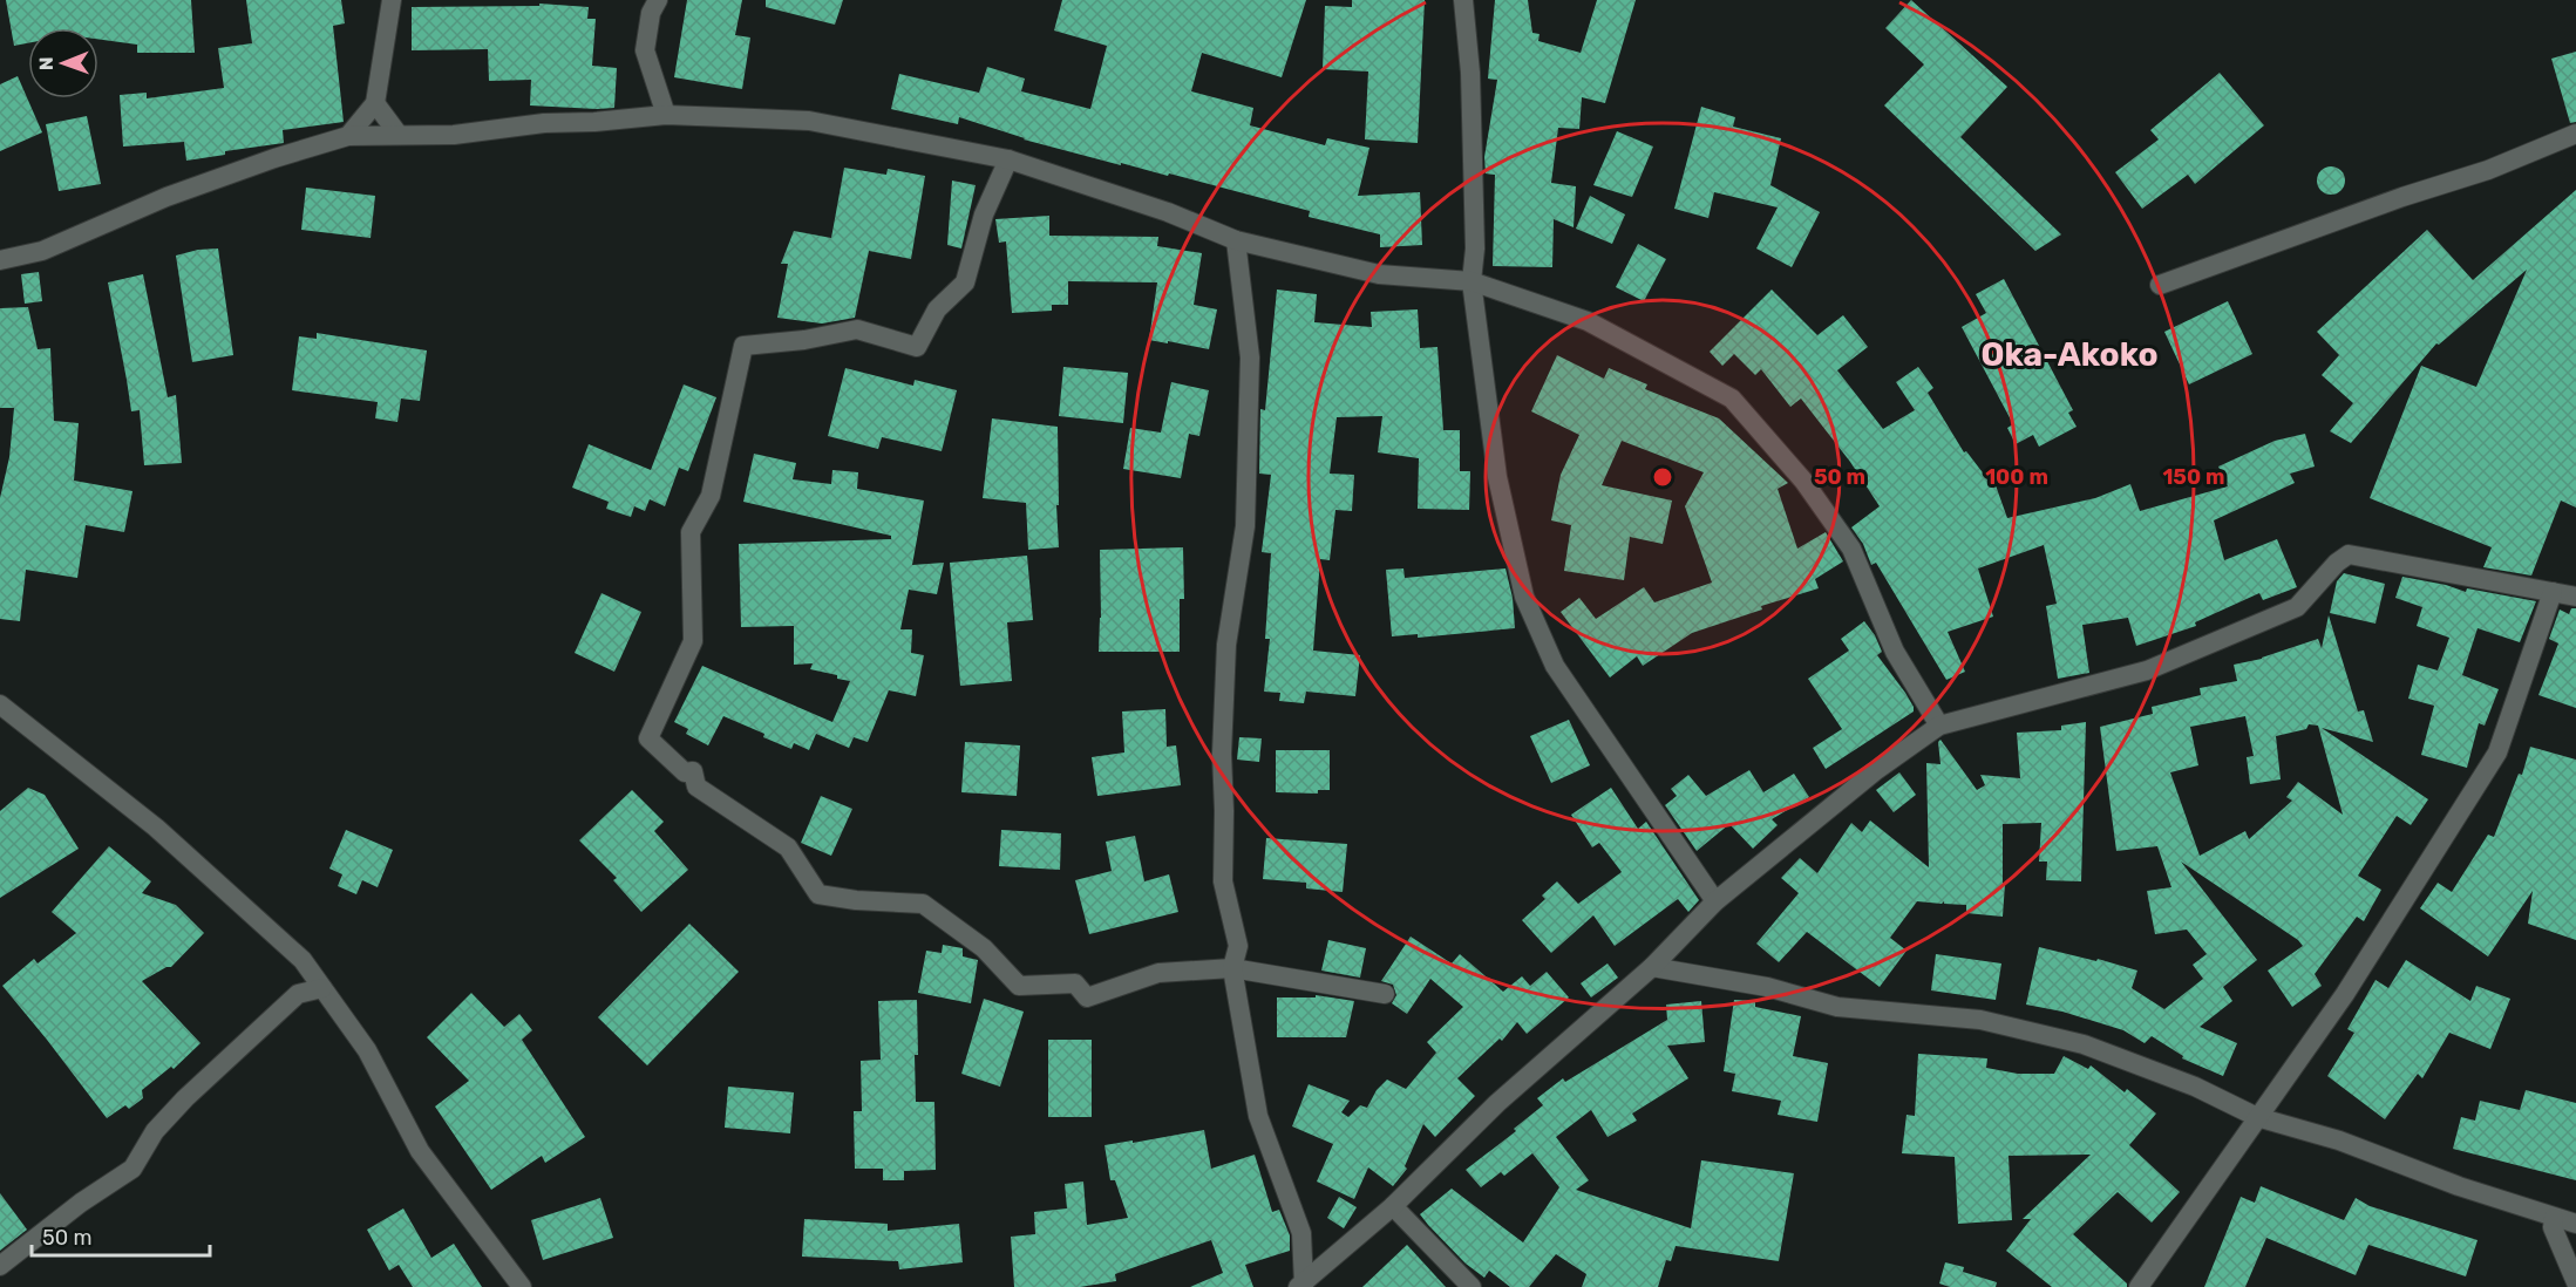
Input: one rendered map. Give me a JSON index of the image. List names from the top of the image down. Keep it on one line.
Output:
{"districts":["Oka-Akoko"],"scale_bar":"50 m","north":"left","rings":["50 m","100 m","150 m"]}
